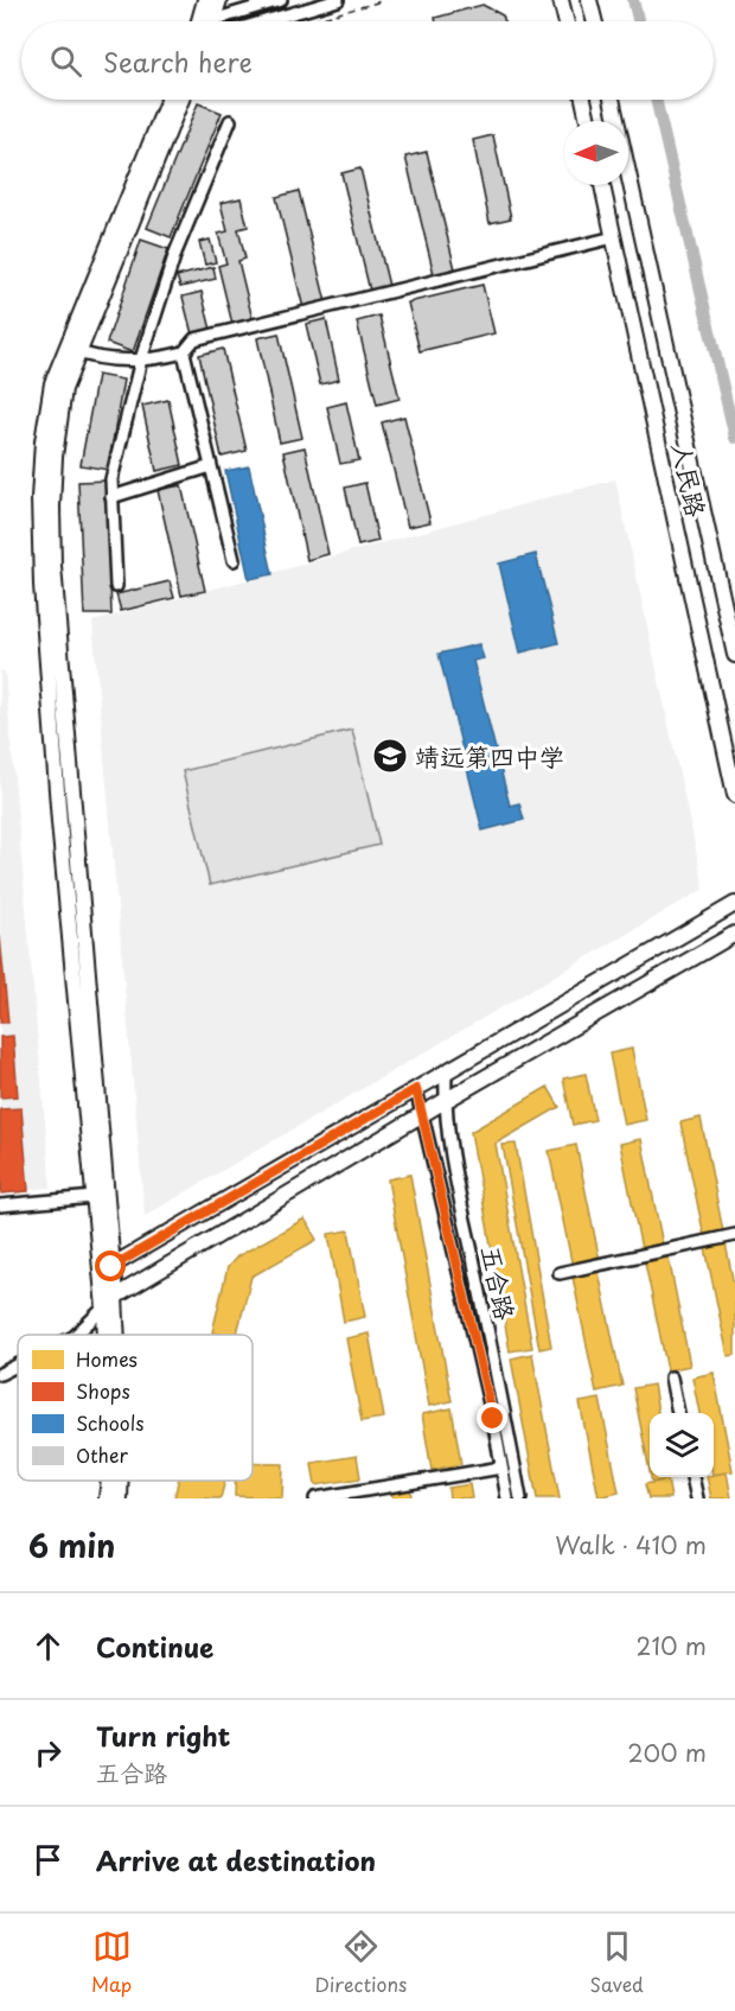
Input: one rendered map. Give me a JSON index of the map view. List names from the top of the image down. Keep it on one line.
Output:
{"streets":{"main road":["人民路"],"street":["五合路"]},"places":{"school or university":["靖远第四中学"]},"legend":["Homes","Shops","Schools","Other"],"north":"left","page":{"search":"Search here","heading":["6 min","Walk · 410 m"],"list":[["Continue","210 m"],["Turn right","五合路","200 m"],"Arrive at destination"],"nav":["Map","Directions","Saved"]}}
